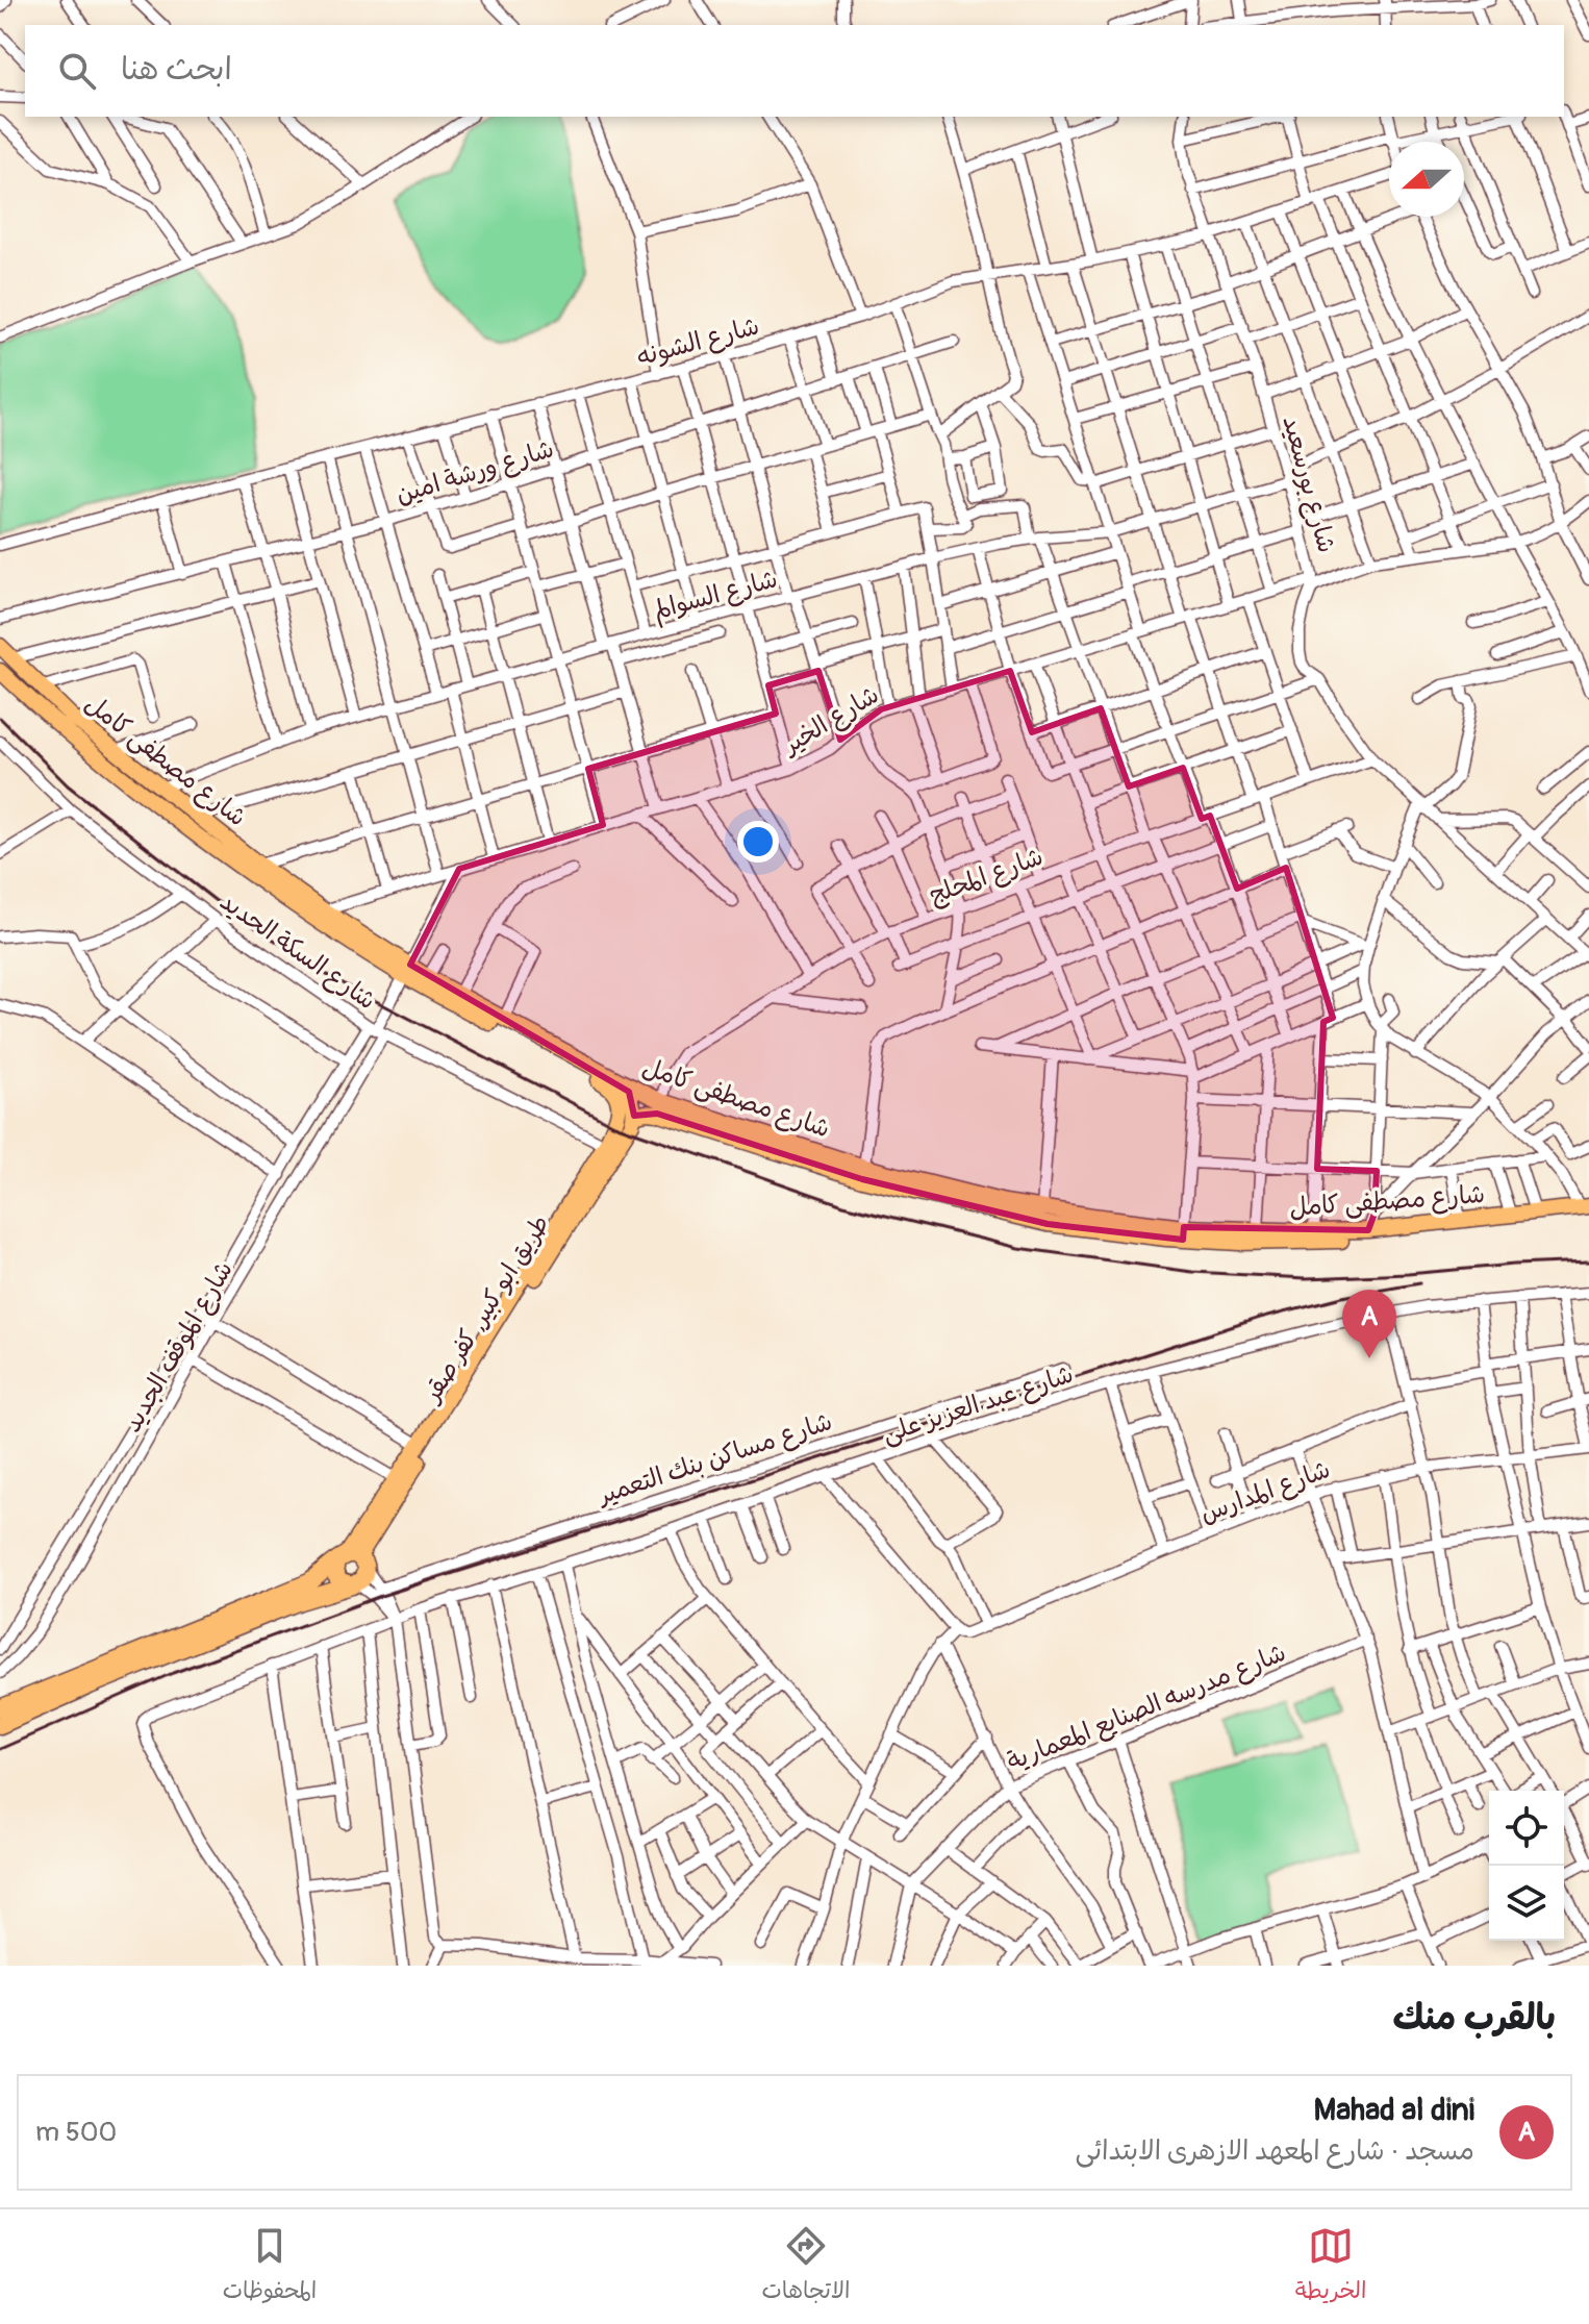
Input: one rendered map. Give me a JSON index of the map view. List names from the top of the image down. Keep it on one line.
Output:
{"streets":{"highway":["طريق ابو كبير, كفر صقر"],"main road":["شارع مصطفى كامل"],"street":["شارع الشونه","شارع ورشة امين","شارع بورسعيد","شارع السوالم","شارع الخير","شارع المحلج","شارع السكة الحديد","شارع الموقف الجديد","شارع عبد العزيز على","شارع مساكن بنك التعمير","شارع المدارس","شارع مدرسه الصنايع المعمارية"]},"crossings":[["شارع الشونه","شارع بورسعيد"],["شارع بورسعيد","شارع السوالم"],["شارع بورسعيد","شارع الخير"],["شارع بورسعيد","شارع المحلج"],["شارع السوالم","شارع مصطفى كامل"],["شارع الخير","شارع مصطفى كامل"],["شارع مصطفى كامل","شارع المحلج"],["شارع مصطفى كامل","طريق ابو كبير, كفر صقر"],["شارع السكة الحديد","طريق ابو كبير, كفر صقر"],["شارع السكة الحديد","شارع الموقف الجديد"]],"north":"left","page":{"search":"ابحث هنا","pins":"A","heading":"بالقرب منك","list":[{"mark":"A","name":"Mahad al dini","note":"مسجد · شارع المعهد الازهرى الابتدائى","value":"500 m"}],"nav":["الخريطة","الاتجاهات","المحفوظات"]}}
